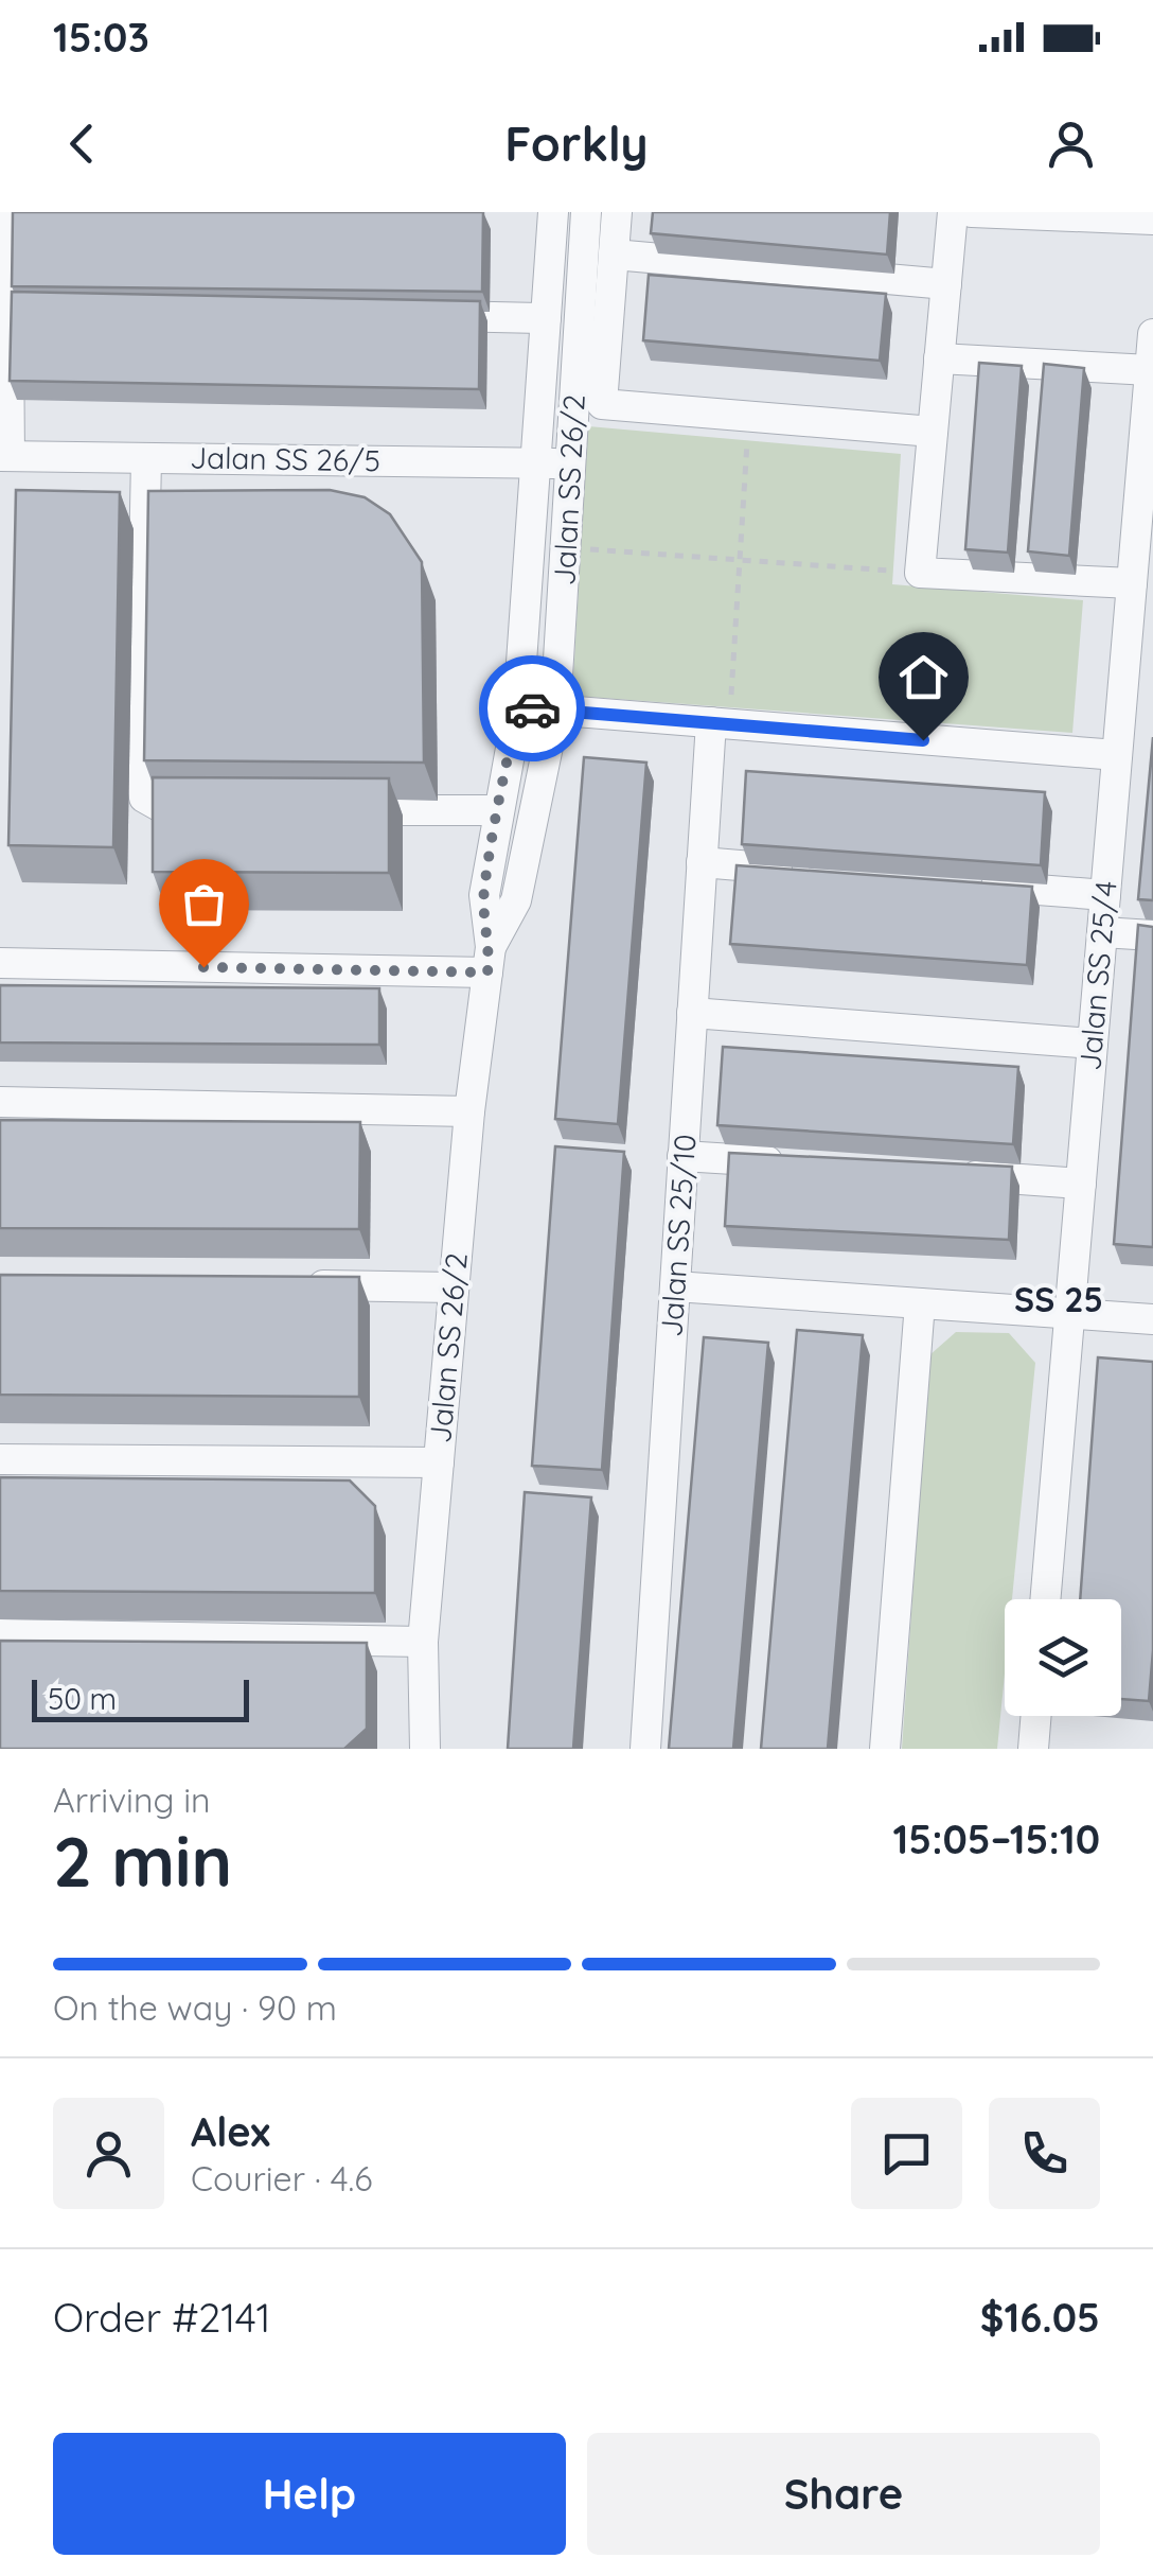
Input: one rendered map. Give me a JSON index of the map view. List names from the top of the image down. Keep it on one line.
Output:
{"streets":{"street":["Jalan SS 26/5","Jalan SS 26/2","Jalan SS 25/4","Jalan SS 25/10"]},"crossings":[["Jalan SS 26/5","Jalan SS 26/2"]],"districts":["SS 25"],"scale_bar":"50 m","page":{"status":"15:03","header":"Forkly","scale":"50 m","heading":["2 min","Arriving in","15:05–15:10"],"panel":["Alex","Courier · 4.6","Order #2141","$16.05"],"bar":"On the way · 90 m","buttons":["Help","Share"]}}
